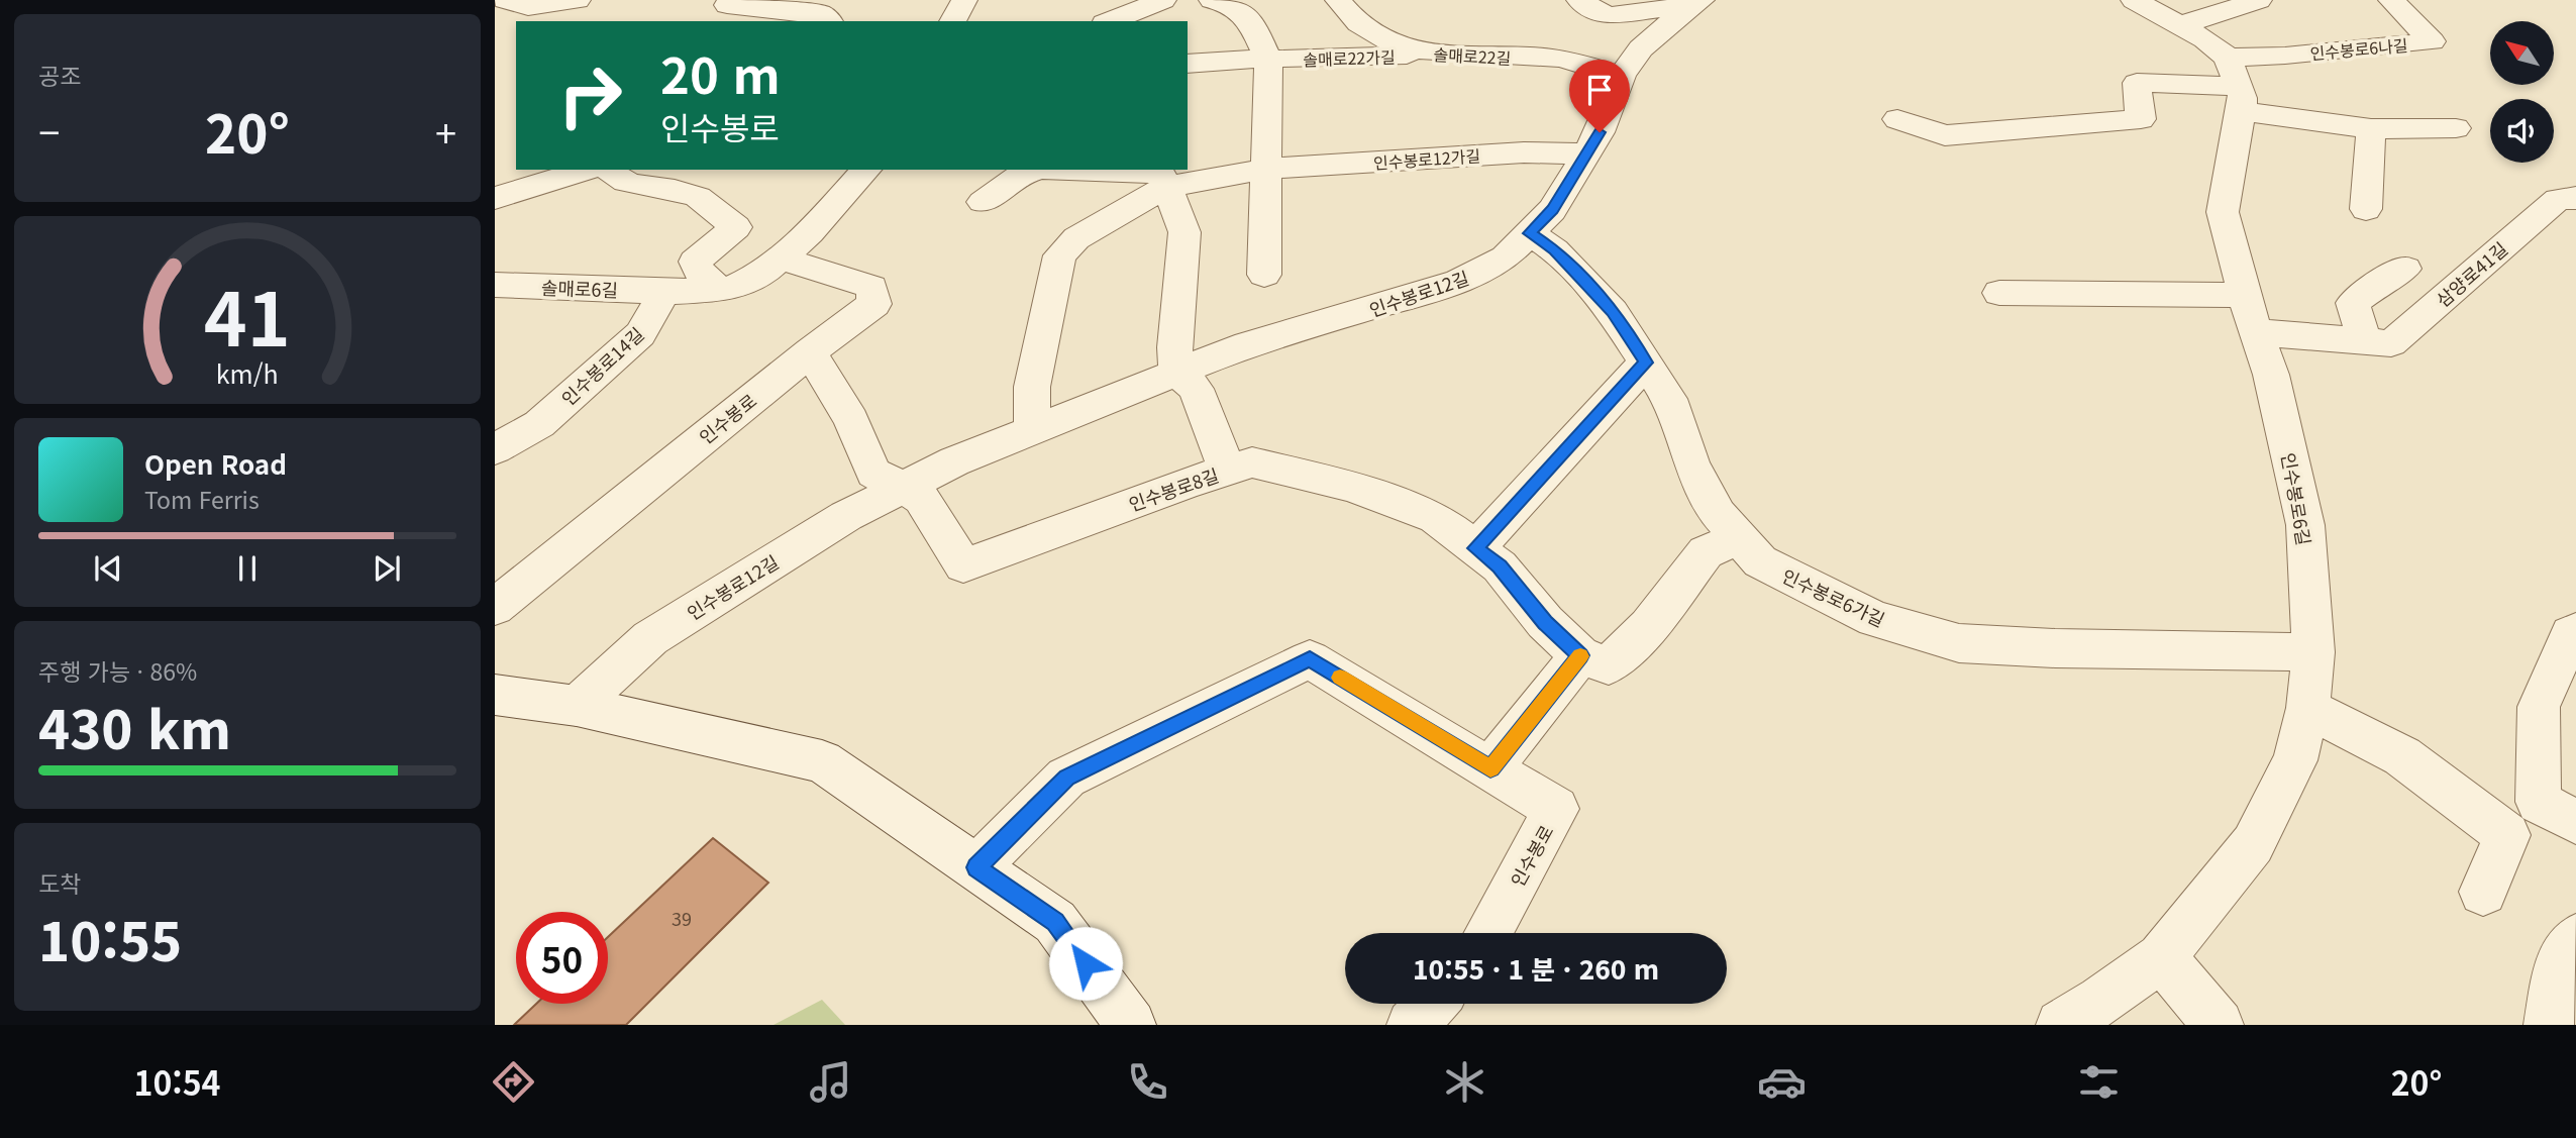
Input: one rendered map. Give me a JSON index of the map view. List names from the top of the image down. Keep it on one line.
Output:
{"streets":{"street":["인수봉로6나길","솔매로22길","솔매로22가길","인수봉로12가길","삼양로41길","솔매로6길","인수봉로12길","인수봉로14길","인수봉로","인수봉로8길","인수봉로6길","인수봉로6가길"]},"crossings":[["인수봉로6나길","인수봉로6길"],["솔매로22길","솔매로22가길"],["솔매로22길","인수봉로12길"],["인수봉로12가길","인수봉로12길"],["삼양로41길","인수봉로6길"],["솔매로6길","인수봉로14길"],["인수봉로12길","인수봉로8길"],["인수봉로12길","인수봉로6가길"],["인수봉로6길","인수봉로6가길"]],"house_numbers":["39"],"north":"top left","page":{"tile":["공조",["주행 가능 · 86%","430 km"],["도착","10:55"]],"turn":["20 m","인수봉로"],"heat":["−","20°","+"],"song":["Open Road","Tom Ferris"],"limit":"50","trip":"10:55 · 1 분 · 260 m","tabs":["10:54","20°"],"gauge":["41","km/h"]}}
